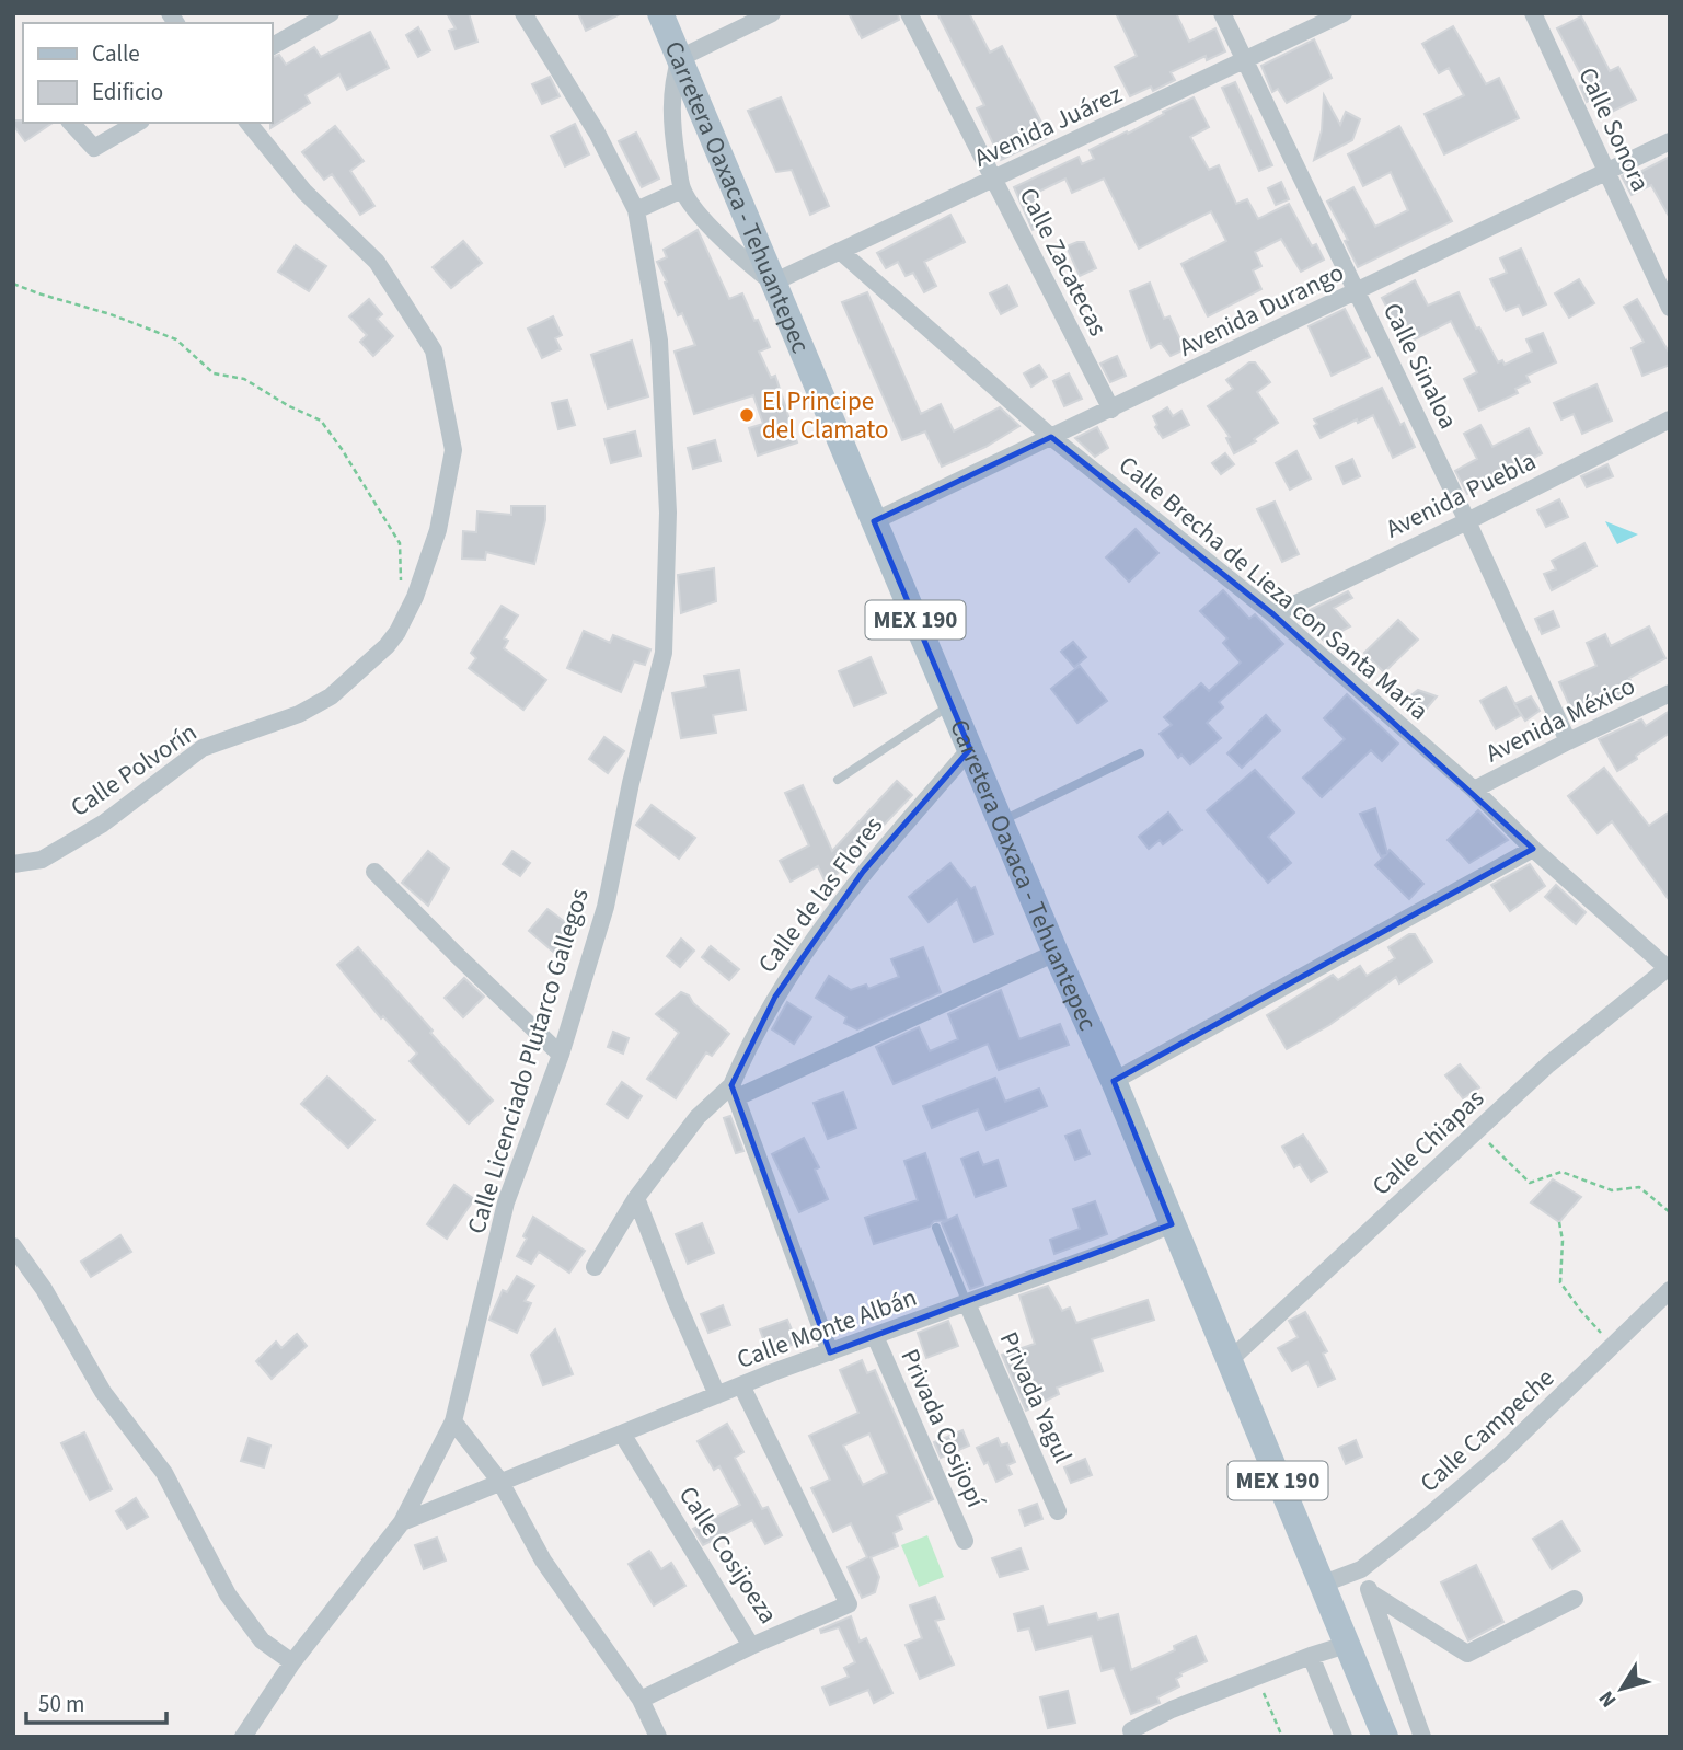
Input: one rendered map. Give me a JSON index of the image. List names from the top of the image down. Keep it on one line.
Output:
{"streets":{"main road":["Carretera Oaxaca - Tehuantepec","MEX 190"],"street":["Avenida Juárez","Calle Sonora","Calle Zacatecas","Avenida Durango","Calle Sinaloa","Avenida Puebla","Calle Brecha de Lieza con Santa María","Avenida México","Calle Polvorín","Calle de las Flores","Calle Licenciado Plutarco Gallegos","Calle Chiapas","Calle Monte Albán","Privada Yagul","Privada Cosijopí","Calle Campeche","Calle Cosijoeza"]},"crossings":[["Avenida Juárez","Carretera Oaxaca - Tehuantepec"],["Avenida Juárez","Calle Zacatecas"],["Avenida Juárez","Calle Sinaloa"],["Avenida Juárez","Calle Brecha de Lieza con Santa María"],["Calle Sonora","Avenida Durango"],["Carretera Oaxaca - Tehuantepec","Avenida Durango"],["Carretera Oaxaca - Tehuantepec","Calle de las Flores"],["Carretera Oaxaca - Tehuantepec","Calle Chiapas"],["Carretera Oaxaca - Tehuantepec","Calle Monte Albán"],["Carretera Oaxaca - Tehuantepec","Calle Campeche"],["Calle Zacatecas","Avenida Durango"],["Avenida Durango","Calle Sinaloa"],["Avenida Durango","Calle Brecha de Lieza con Santa María"],["Calle Sinaloa","Avenida Puebla"],["Calle Sinaloa","Avenida México"],["Avenida Puebla","Calle Brecha de Lieza con Santa María"],["Calle Brecha de Lieza con Santa María","Avenida México"],["Calle Brecha de Lieza con Santa María","Calle Chiapas"],["Calle Licenciado Plutarco Gallegos","Calle Monte Albán"],["Calle Monte Albán","Privada Yagul"],["Calle Monte Albán","Privada Cosijopí"],["Calle Monte Albán","Calle Cosijoeza"]],"places":["El Principe del Clamato"],"legend":["Calle","Edificio"],"scale_bar":"50 m","north":"bottom left"}
